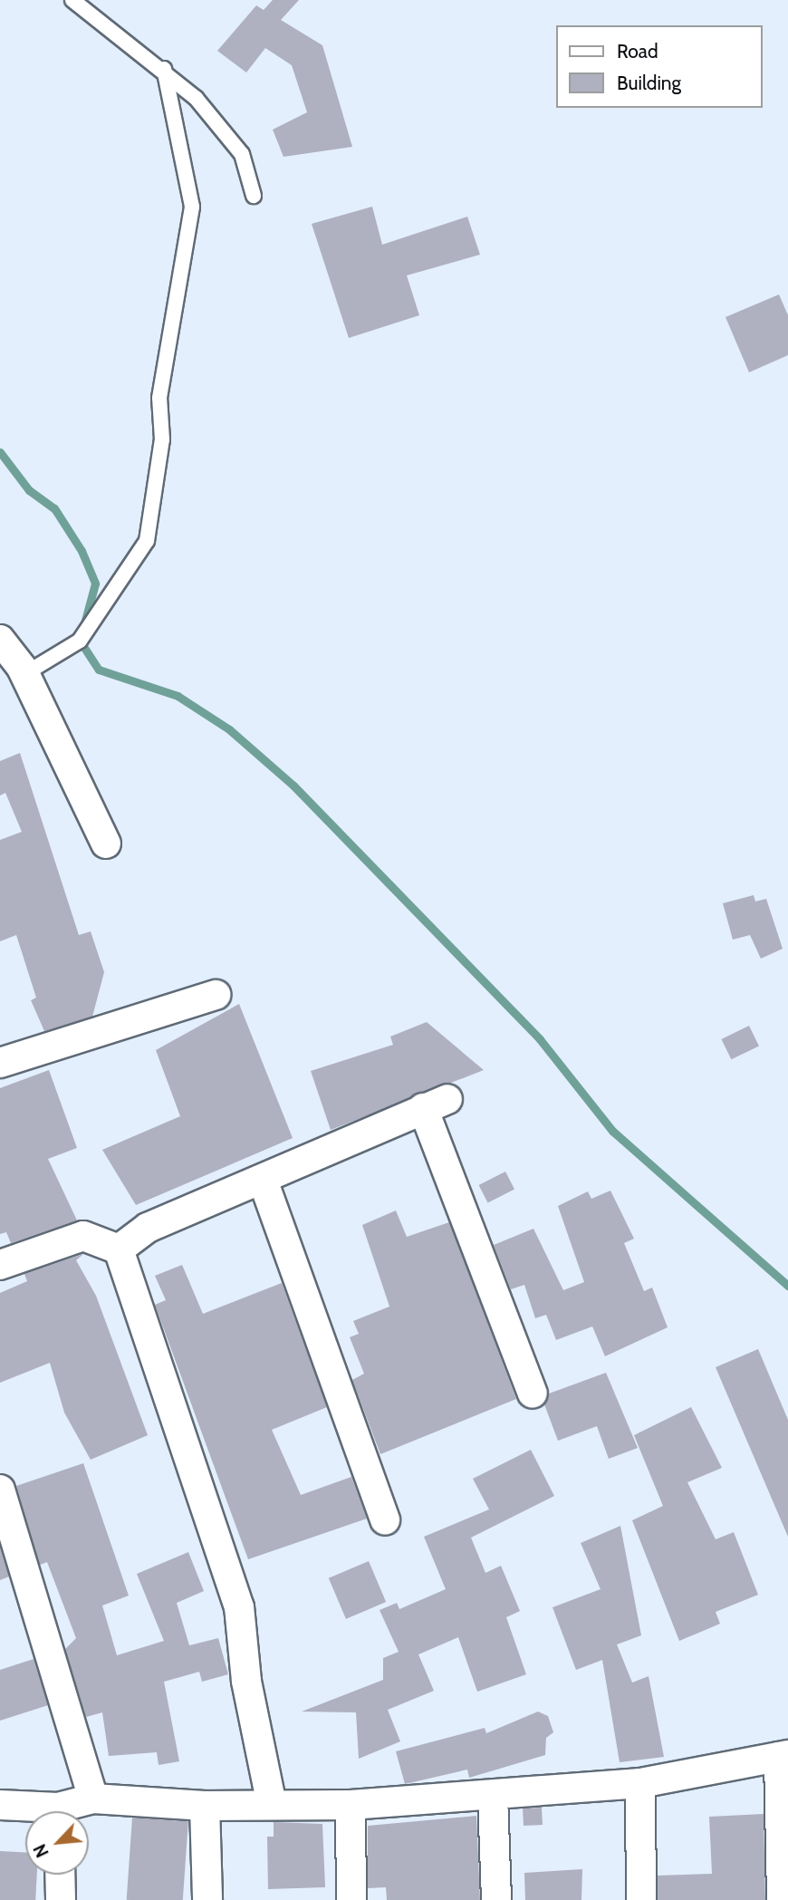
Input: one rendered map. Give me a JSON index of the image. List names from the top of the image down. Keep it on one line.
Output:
{"legend":["Road","Building"],"north":"bottom left"}
